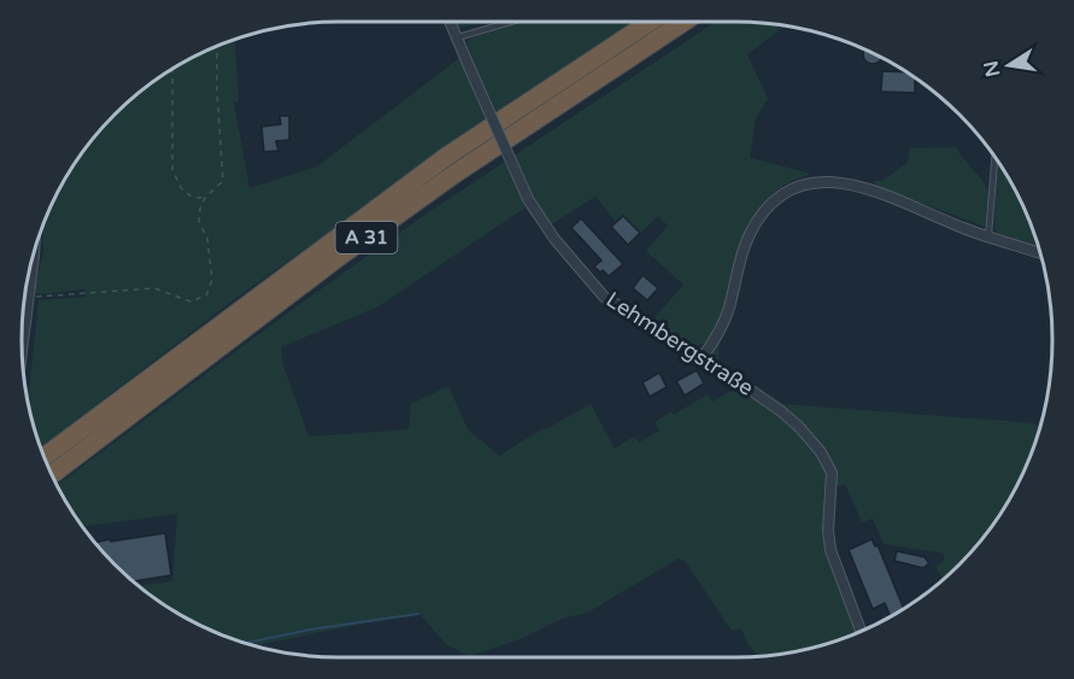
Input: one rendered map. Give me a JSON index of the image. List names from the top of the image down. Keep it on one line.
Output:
{"streets":{"highway":["A 31"],"street":["Lehmbergstraße"]},"north":"left"}
